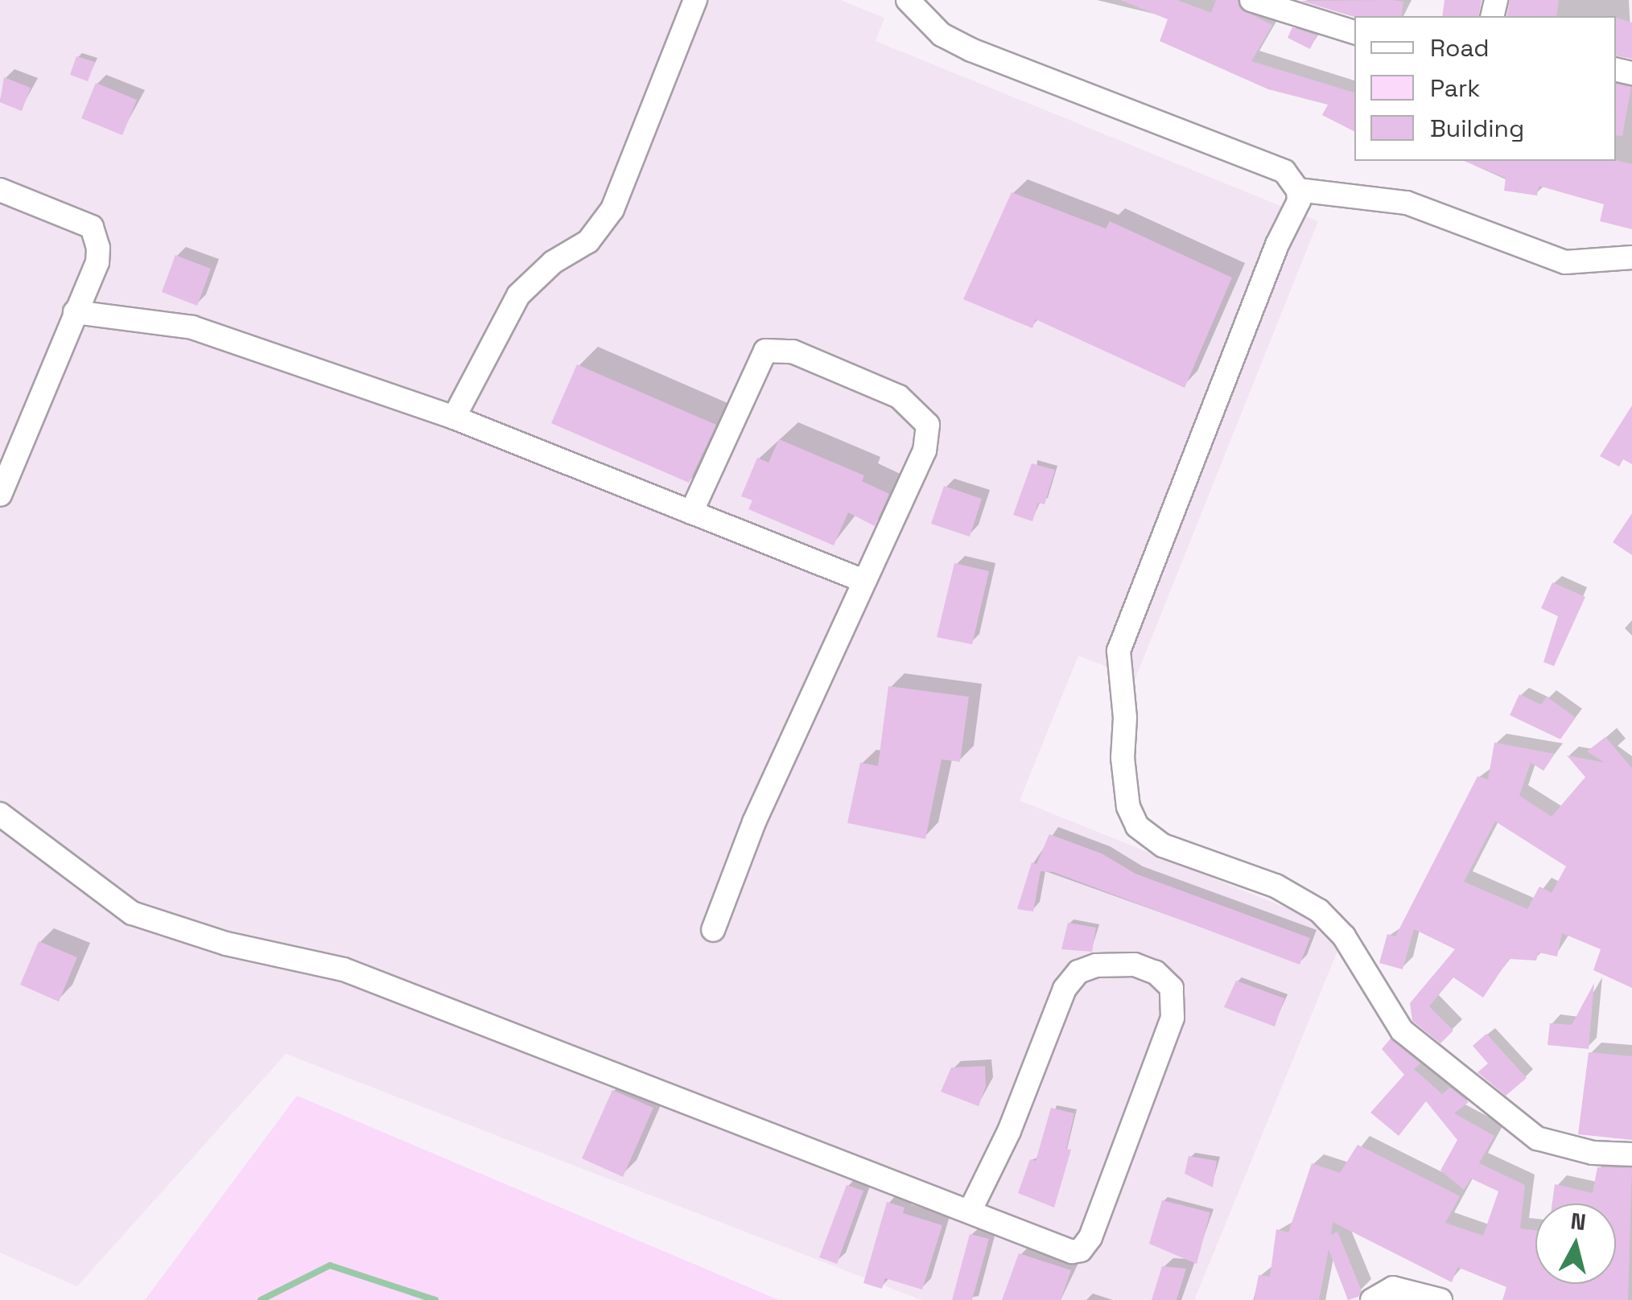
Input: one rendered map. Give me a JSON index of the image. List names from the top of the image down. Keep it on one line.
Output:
{"legend":["Road","Park","Building"],"north":"top"}
